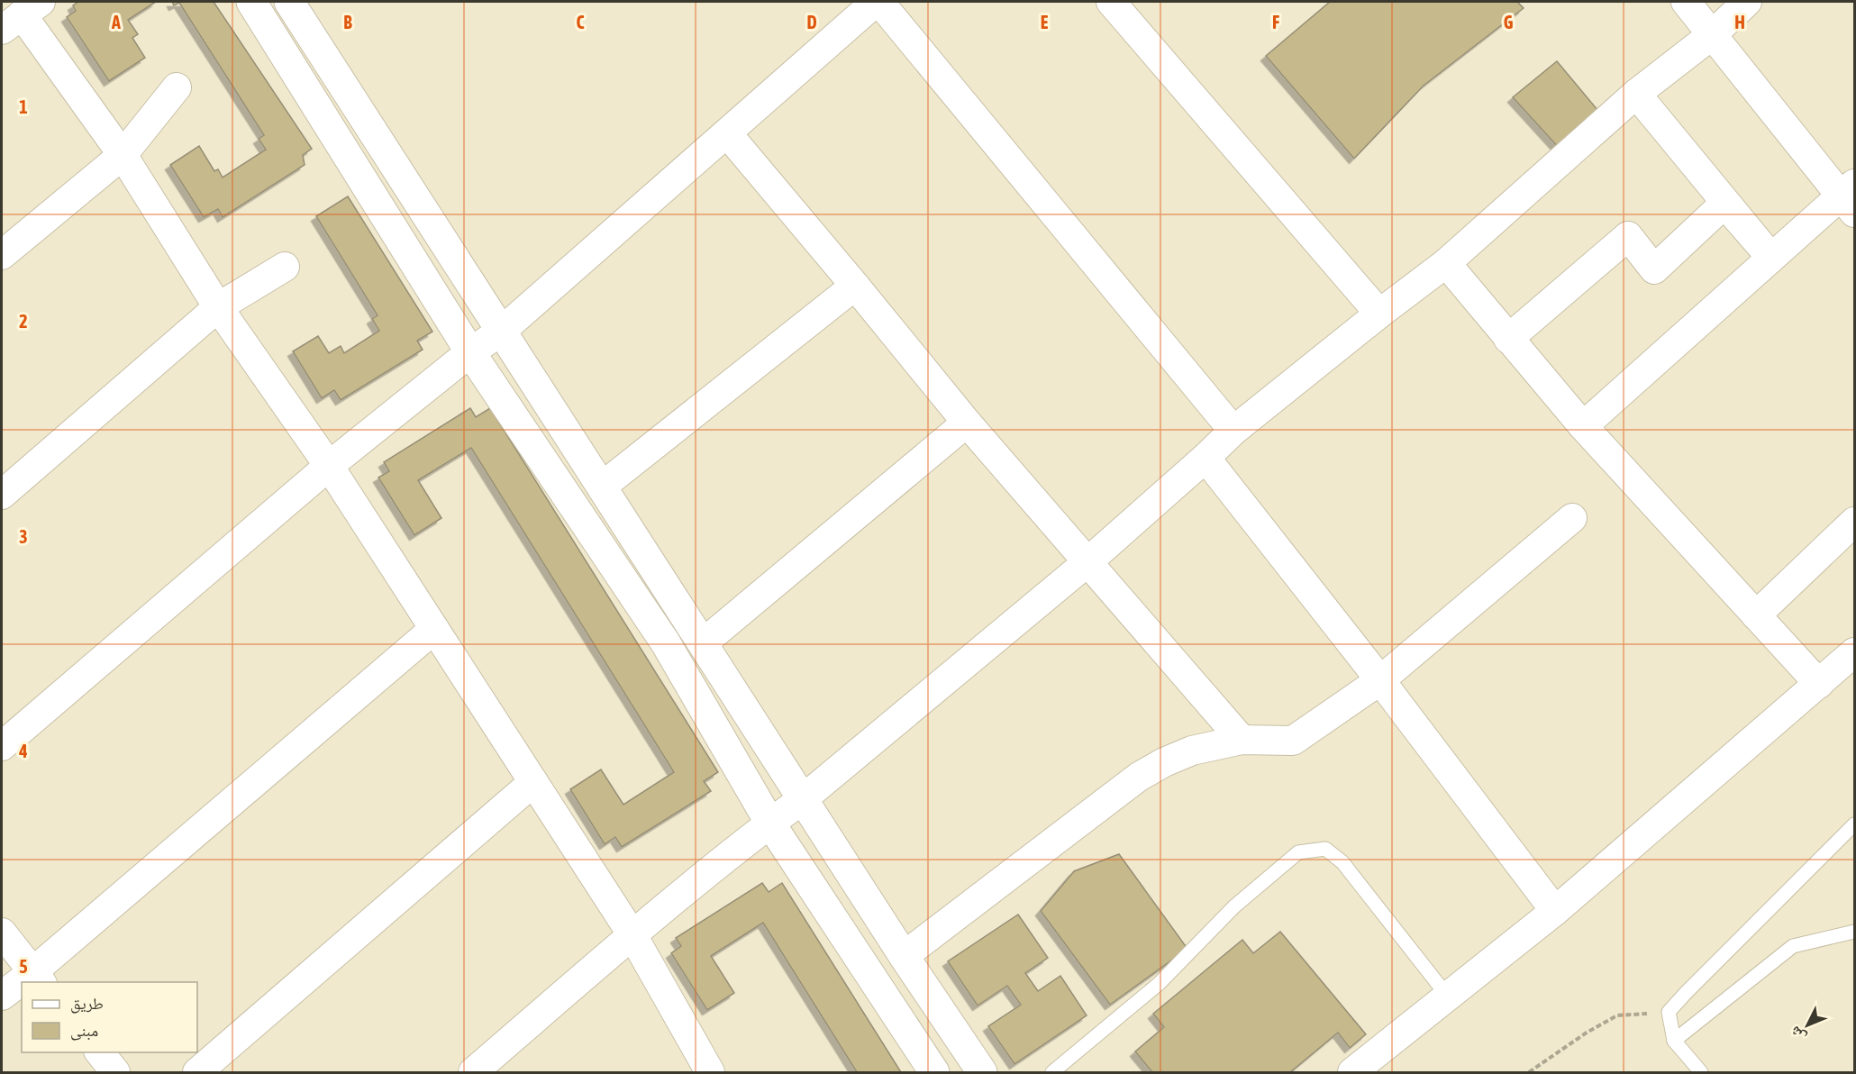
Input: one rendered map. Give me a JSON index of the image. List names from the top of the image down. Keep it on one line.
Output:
{"legend":["طريق","مبنى"],"north":"bottom left","grid":{"columns":["A","B","C","D","E","F","G","H"],"rows":["1","2","3","4","5"]}}
